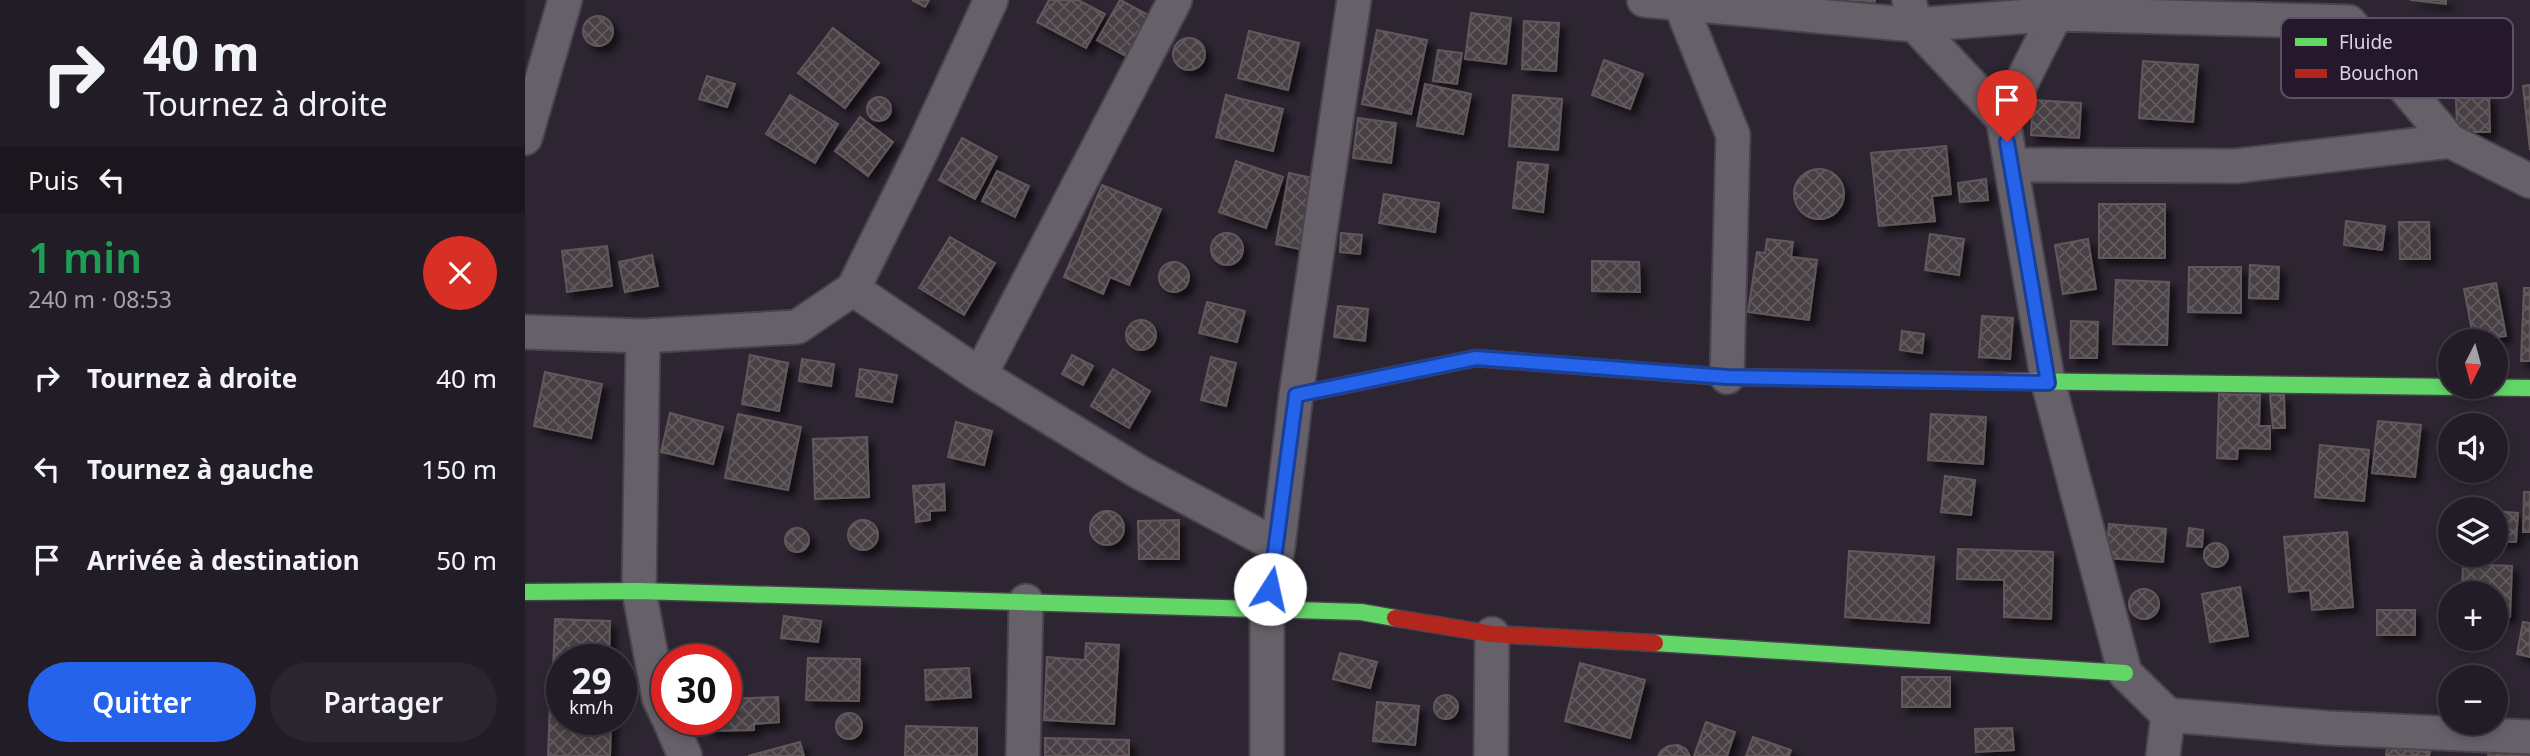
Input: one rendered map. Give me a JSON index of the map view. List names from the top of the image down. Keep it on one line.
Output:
{"legend":["Fluide","Bouchon"],"north":"bottom","page":{"turn":["40 m","Tournez à droite"],"then":"Puis","heading":["1 min","240 m · 08:53"],"map_buttons":["+","−"],"list":[{"name":"Tournez à droite","value":"40 m"},{"name":"Tournez à gauche","value":"150 m"},{"name":"Arrivée à destination","value":"50 m"}],"speed":"29 km/h","limit":"30","buttons":["Quitter","Partager"]}}
